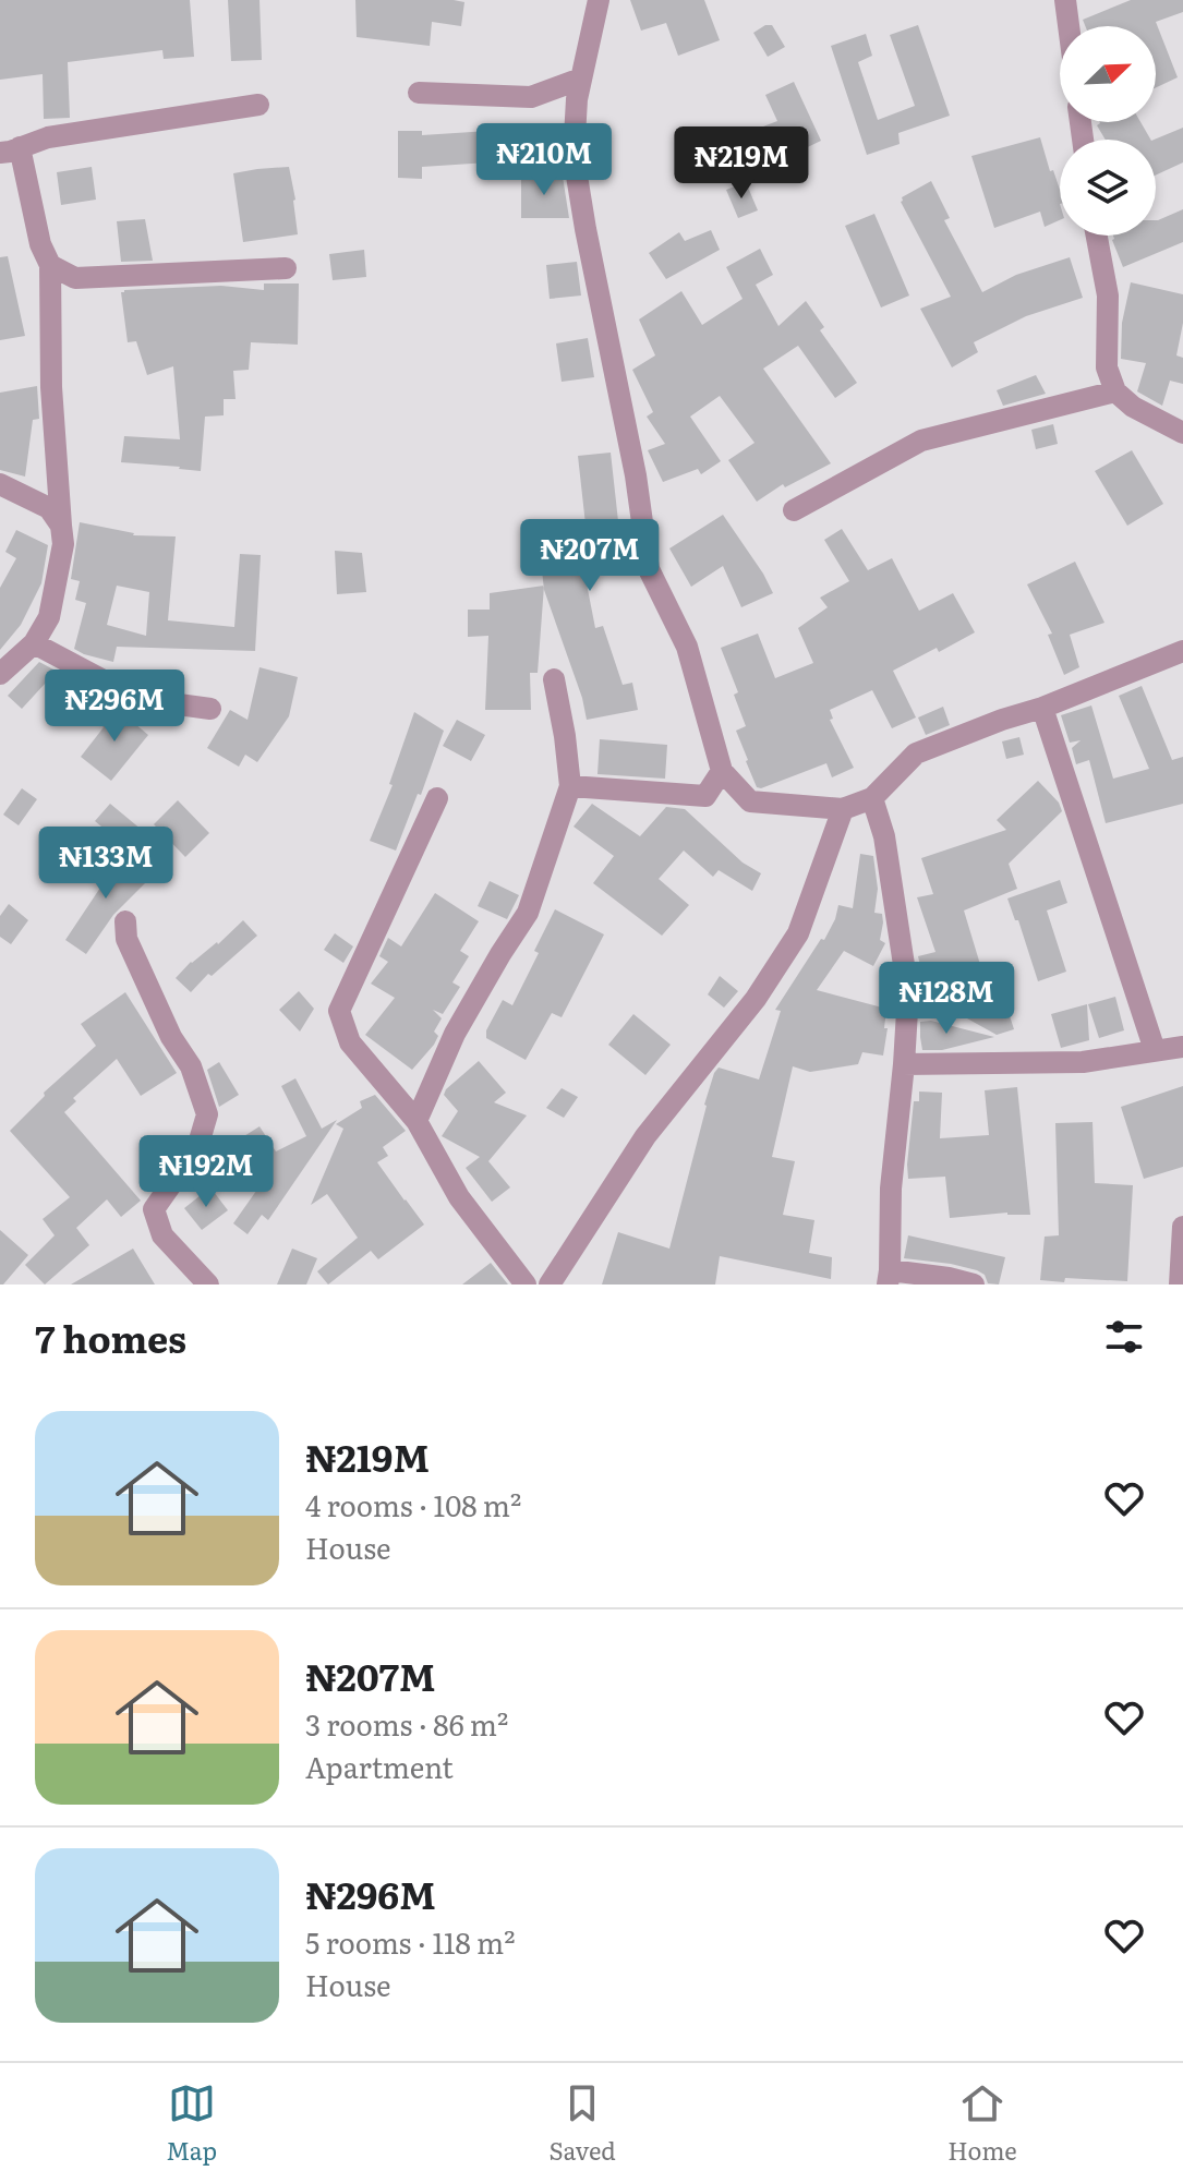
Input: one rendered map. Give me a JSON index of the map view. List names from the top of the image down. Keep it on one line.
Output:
{"north":"top right","page":{"price":["₦210M","₦219M","₦207M","₦296M","₦133M","₦128M","₦192M"],"heading":"7 homes","list":[{"name":"₦219M","note":"4 rooms · 108 m² · House"},{"name":"₦207M","note":"3 rooms · 86 m² · Apartment"},{"name":"₦296M","note":"5 rooms · 118 m² · House"}],"tabs":["Map","Saved","Home"]}}
